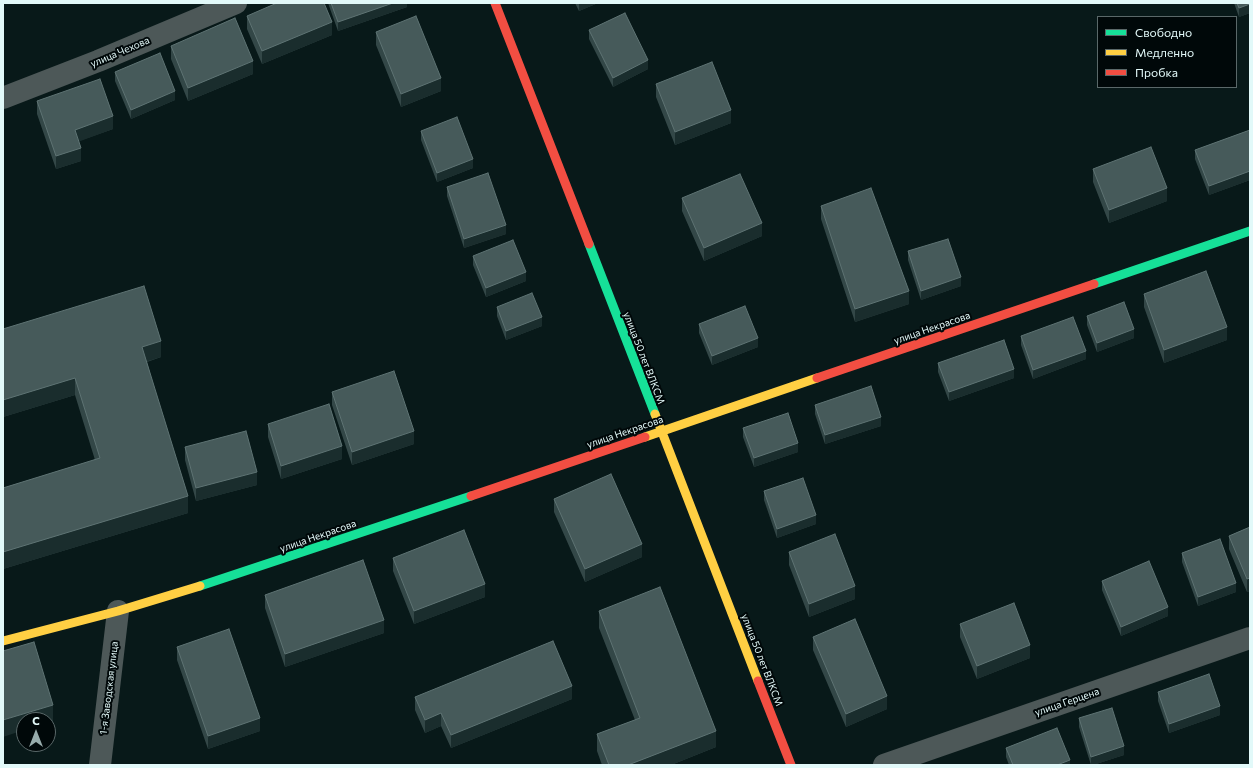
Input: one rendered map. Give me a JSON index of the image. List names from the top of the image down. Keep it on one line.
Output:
{"streets":{"street":["улица Чехова","улица Некрасова","улица 50 лет ВЛКСМ","1-я Заводская улица","улица Герцена"]},"crossings":[["улица Некрасова","улица 50 лет ВЛКСМ"],["улица Некрасова","1-я Заводская улица"]],"legend":["Свободно","Медленно","Пробка"],"north":"top"}
